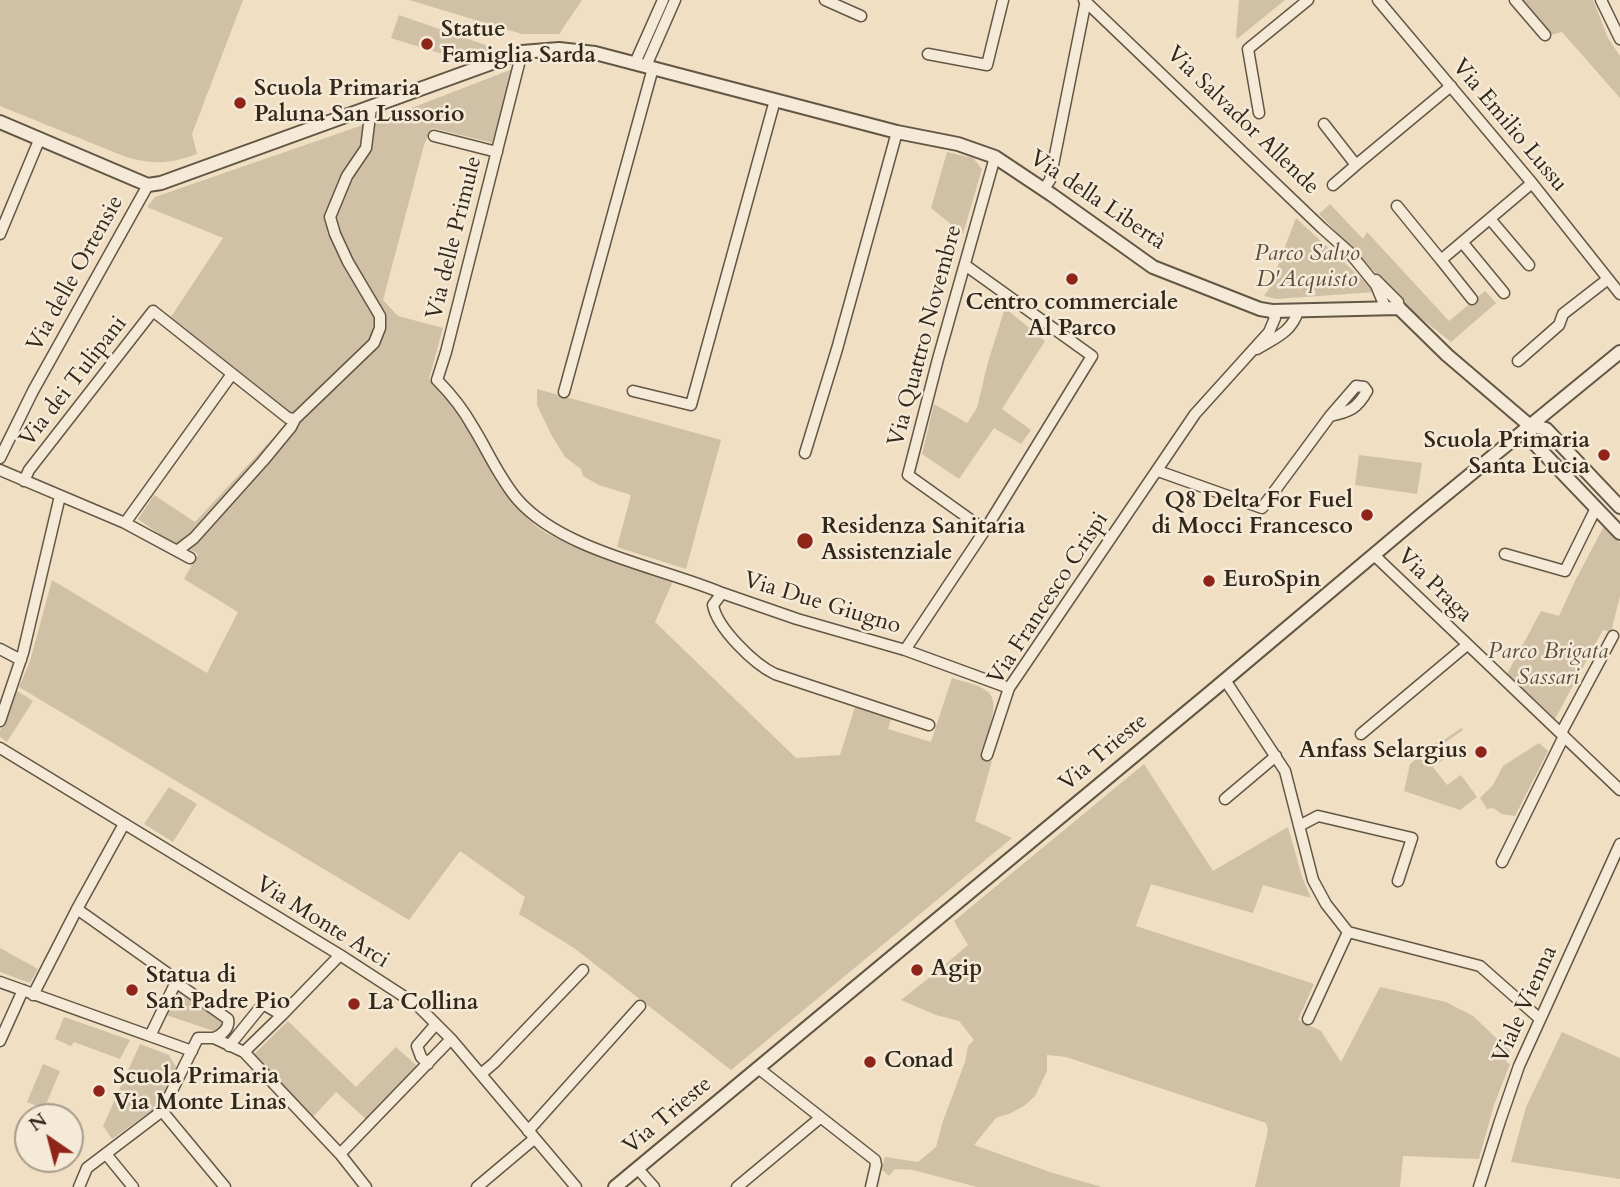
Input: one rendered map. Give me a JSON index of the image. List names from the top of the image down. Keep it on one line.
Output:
{"streets":{"street":["Via Salvador Allende","Via Emilio Lussu","Via della Libertà","Via delle Primule","Via delle Ortensie","Via Quattro Novembre","Via dei Tulipani","Via Praga","Via Francesco Crispi","Via Due Giugno","Via Trieste","Via Monte Arci","Viale Vienna"]},"crossings":[["Via Salvador Allende","Via della Libertà"],["Via Salvador Allende","Via Trieste"],["Via della Libertà","Via delle Primule"],["Via della Libertà","Via delle Ortensie"],["Via della Libertà","Via Quattro Novembre"],["Via della Libertà","Via Francesco Crispi"],["Via delle Primule","Via Due Giugno"],["Via Praga","Via Trieste"],["Via Francesco Crispi","Via Due Giugno"]],"parks":["Parco Salvo D'Acquisto","Parco Brigata Sassari"],"places":["Statue Famiglia Sarda","Scuola Primaria Paluna San Lussorio","Centro commerciale Al Parco","Scuola Primaria Santa Lucia","Q8 Delta For Fuel di Mocci Francesco","Residenza Sanitaria Assistenziale","EuroSpin","Anfass Selargius","Agip","Statua di San Padre Pio","La Collina","Conad","Scuola Primaria Via Monte Linas"],"north":"top left"}
